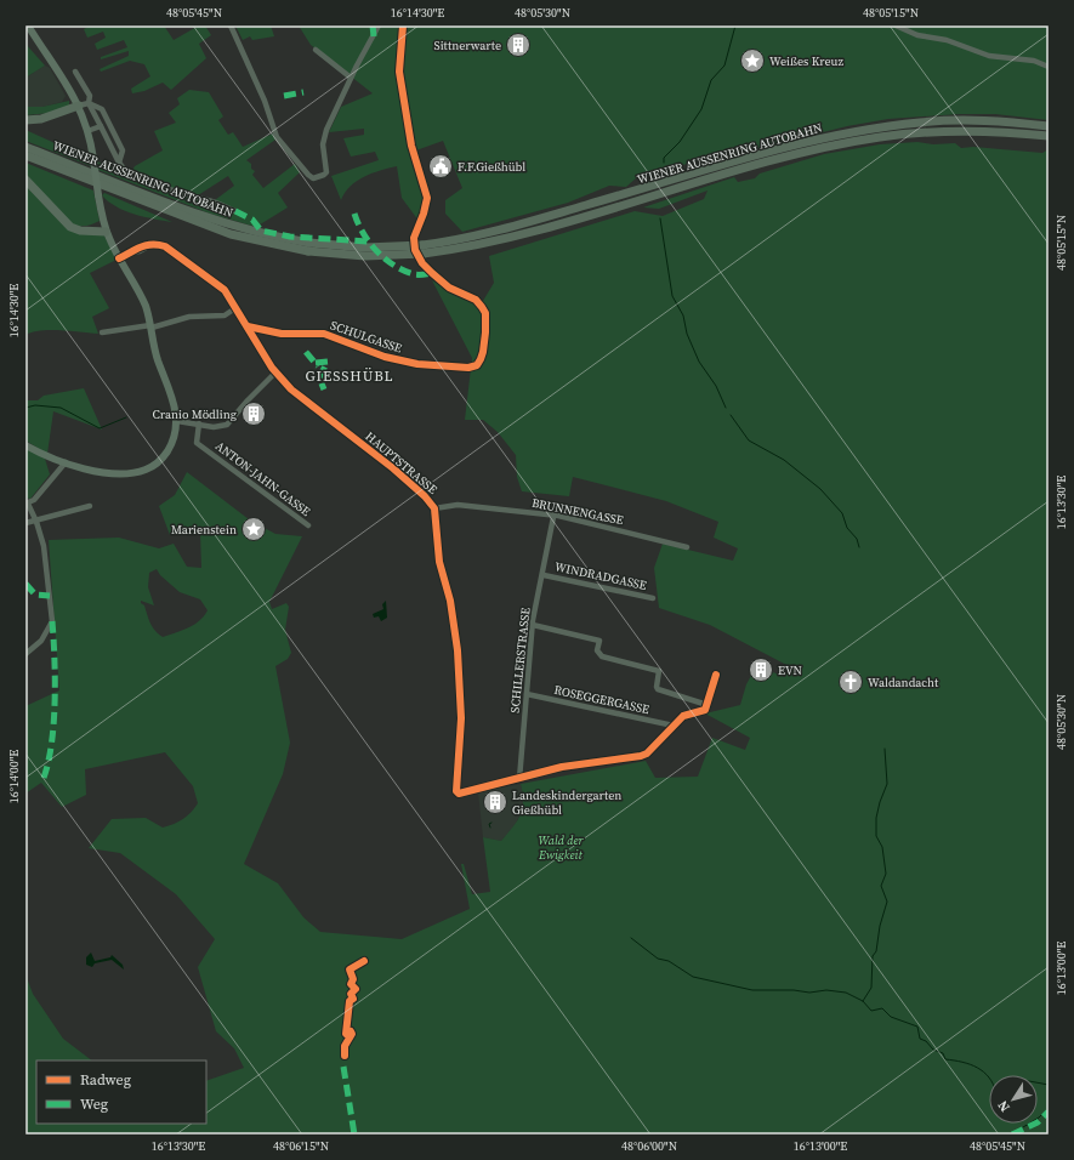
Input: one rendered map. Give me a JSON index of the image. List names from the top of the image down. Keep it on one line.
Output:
{"streets":{"highway":["WIENER AUSSENRING AUTOBAHN"],"street":["SCHULGASSE","HAUPTSTRASSE","ANTON-JAHN-GASSE","BRUNNENGASSE","WINDRADGASSE","SCHILLERSTRASSE","ROSEGGERGASSE"]},"crossings":[["SCHULGASSE","HAUPTSTRASSE"],["HAUPTSTRASSE","BRUNNENGASSE"],["HAUPTSTRASSE","SCHILLERSTRASSE"],["BRUNNENGASSE","SCHILLERSTRASSE"],["WINDRADGASSE","SCHILLERSTRASSE"],["SCHILLERSTRASSE","ROSEGGERGASSE"]],"districts":["GIESSHÜBL"],"parks":["Wald der Ewigkeit"],"places":{"building":["Sittnerwarte","Cranio Mödling","EVN","Landeskindergarten Gießhübl"],"place":["Weißes Kreuz","Marienstein"],"public building":["F.F.Gießhübl"],"church":["Waldandacht"]},"legend":["Radweg","Weg"],"north":"bottom left","coordinates":["48°05'45\"N","16°14'30\"E","48°05'30\"N","48°05'15\"N","16°13'30\"E","16°14'00\"E","16°13'00\"E","48°06'15\"N","48°06'00\"N"]}
